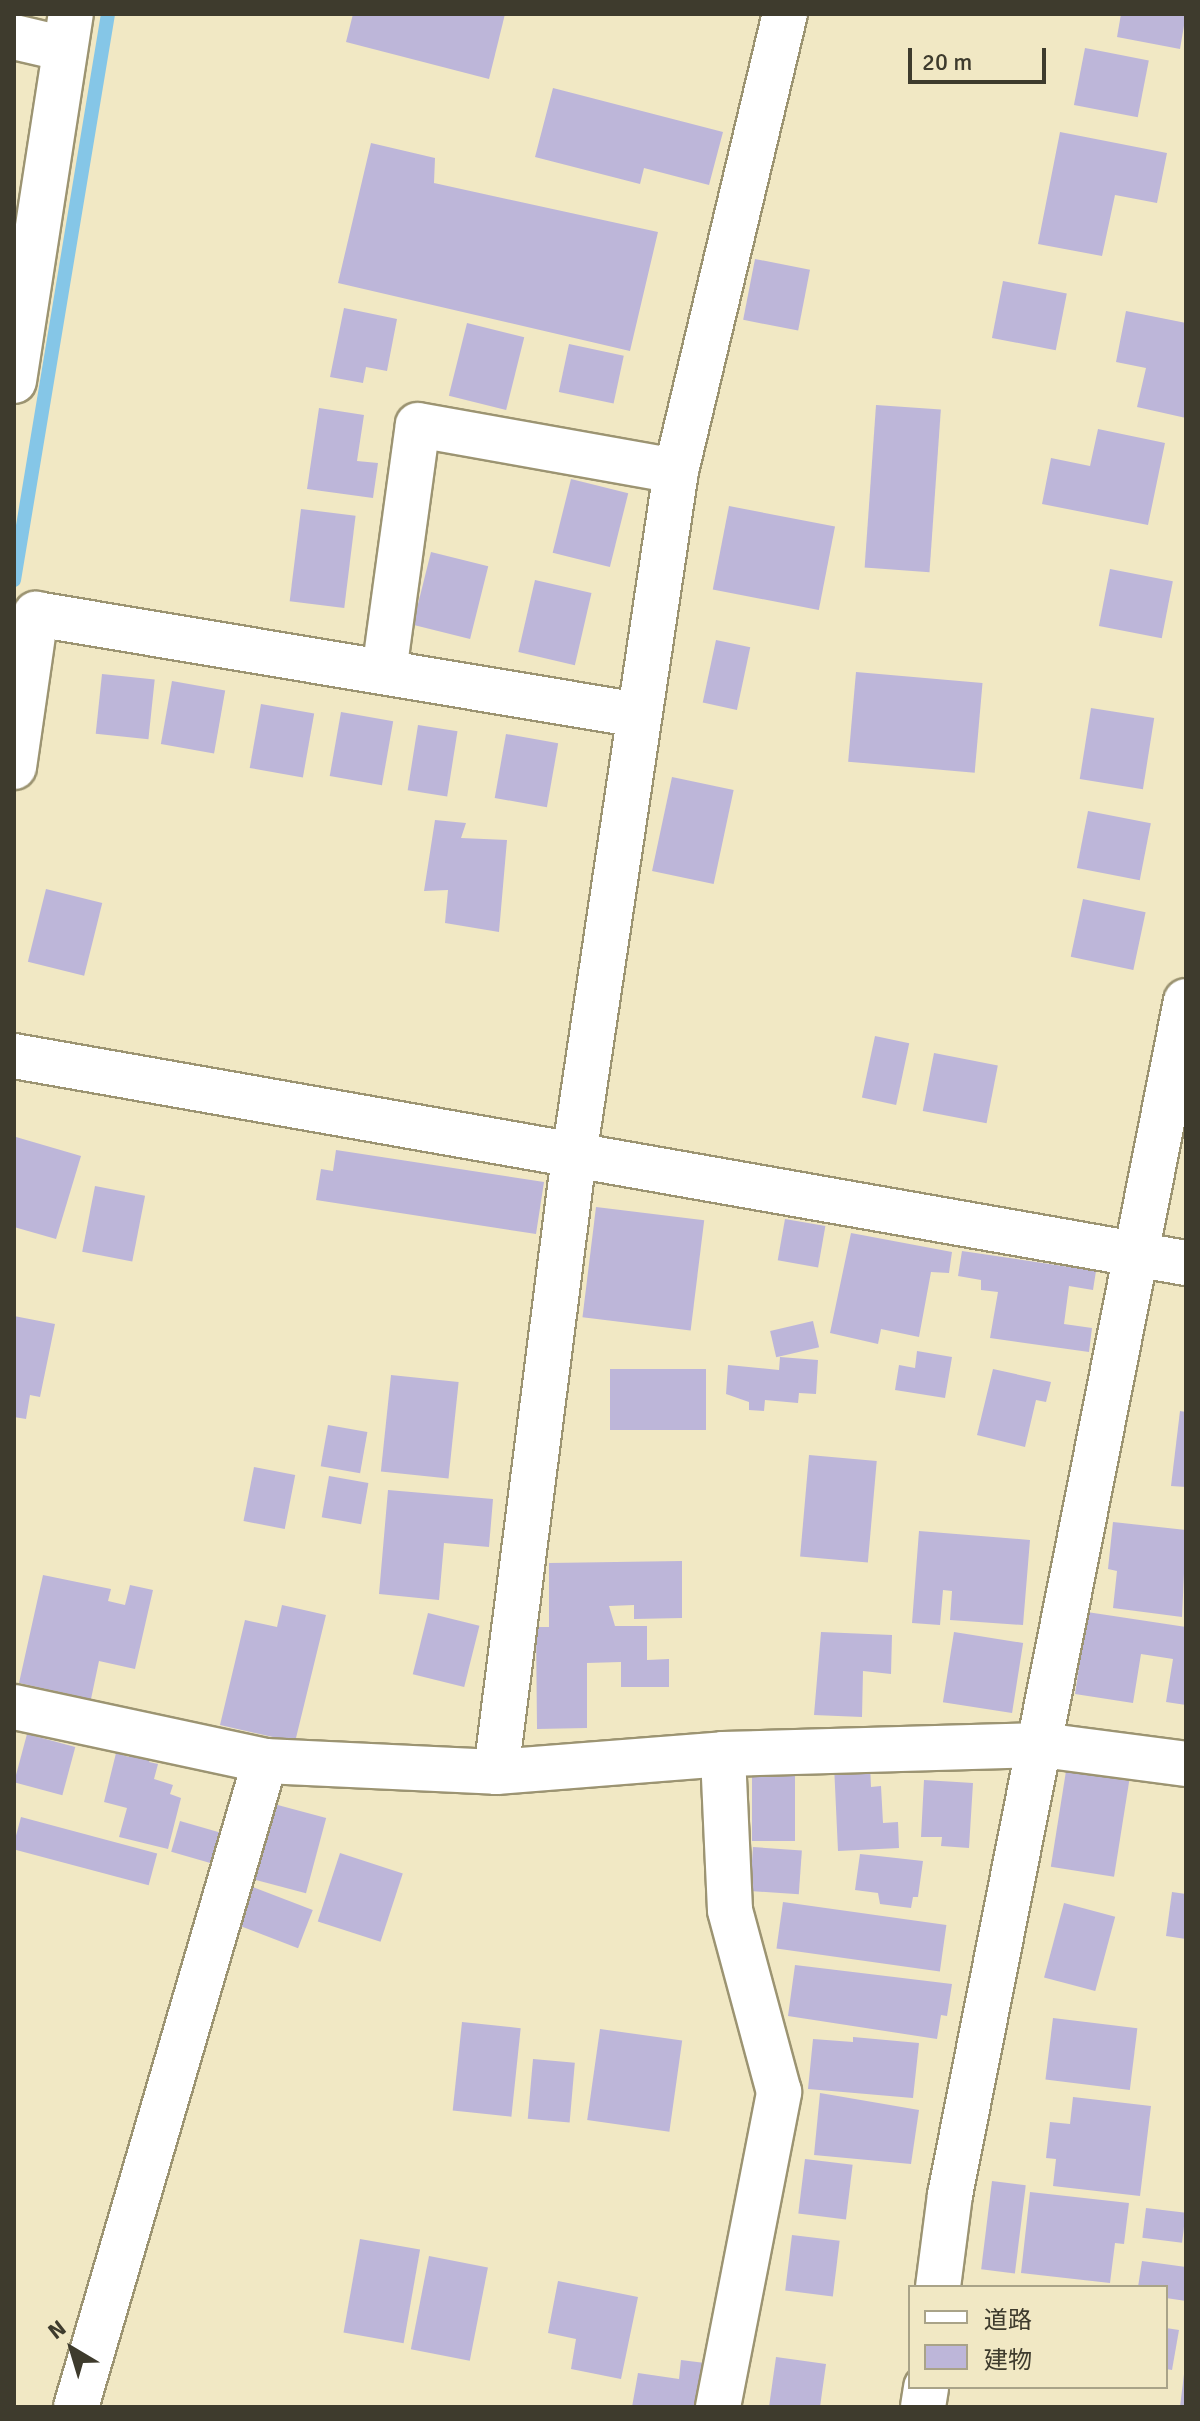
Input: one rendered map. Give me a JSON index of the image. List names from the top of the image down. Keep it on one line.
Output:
{"legend":["道路","建物"],"scale_bar":"20 m","north":"top left"}
